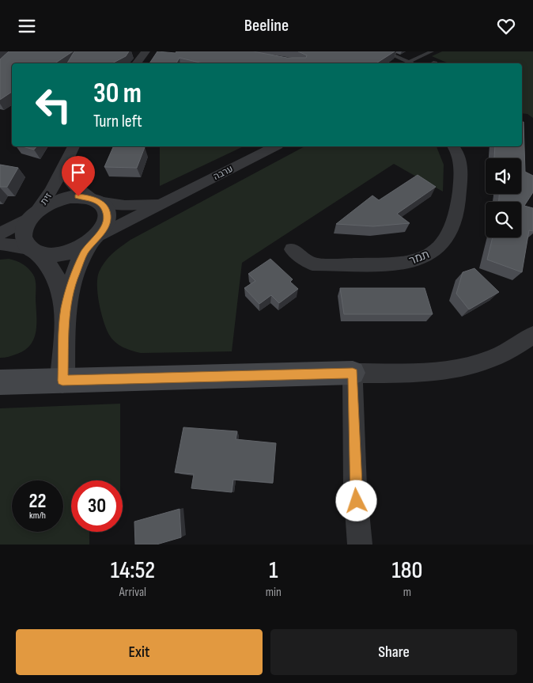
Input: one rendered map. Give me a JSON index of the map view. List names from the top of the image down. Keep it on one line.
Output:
{"streets":{"street":["ערבה","זית","תמר"]},"crossings":[["ערבה","זית"]],"page":{"header":"Beeline","turn":["30 m","Turn left"],"speed":"22 km/h","limit":"30","eta":["14:52","Arrival","1","min","180","m"],"buttons":["Exit","Share"]}}
